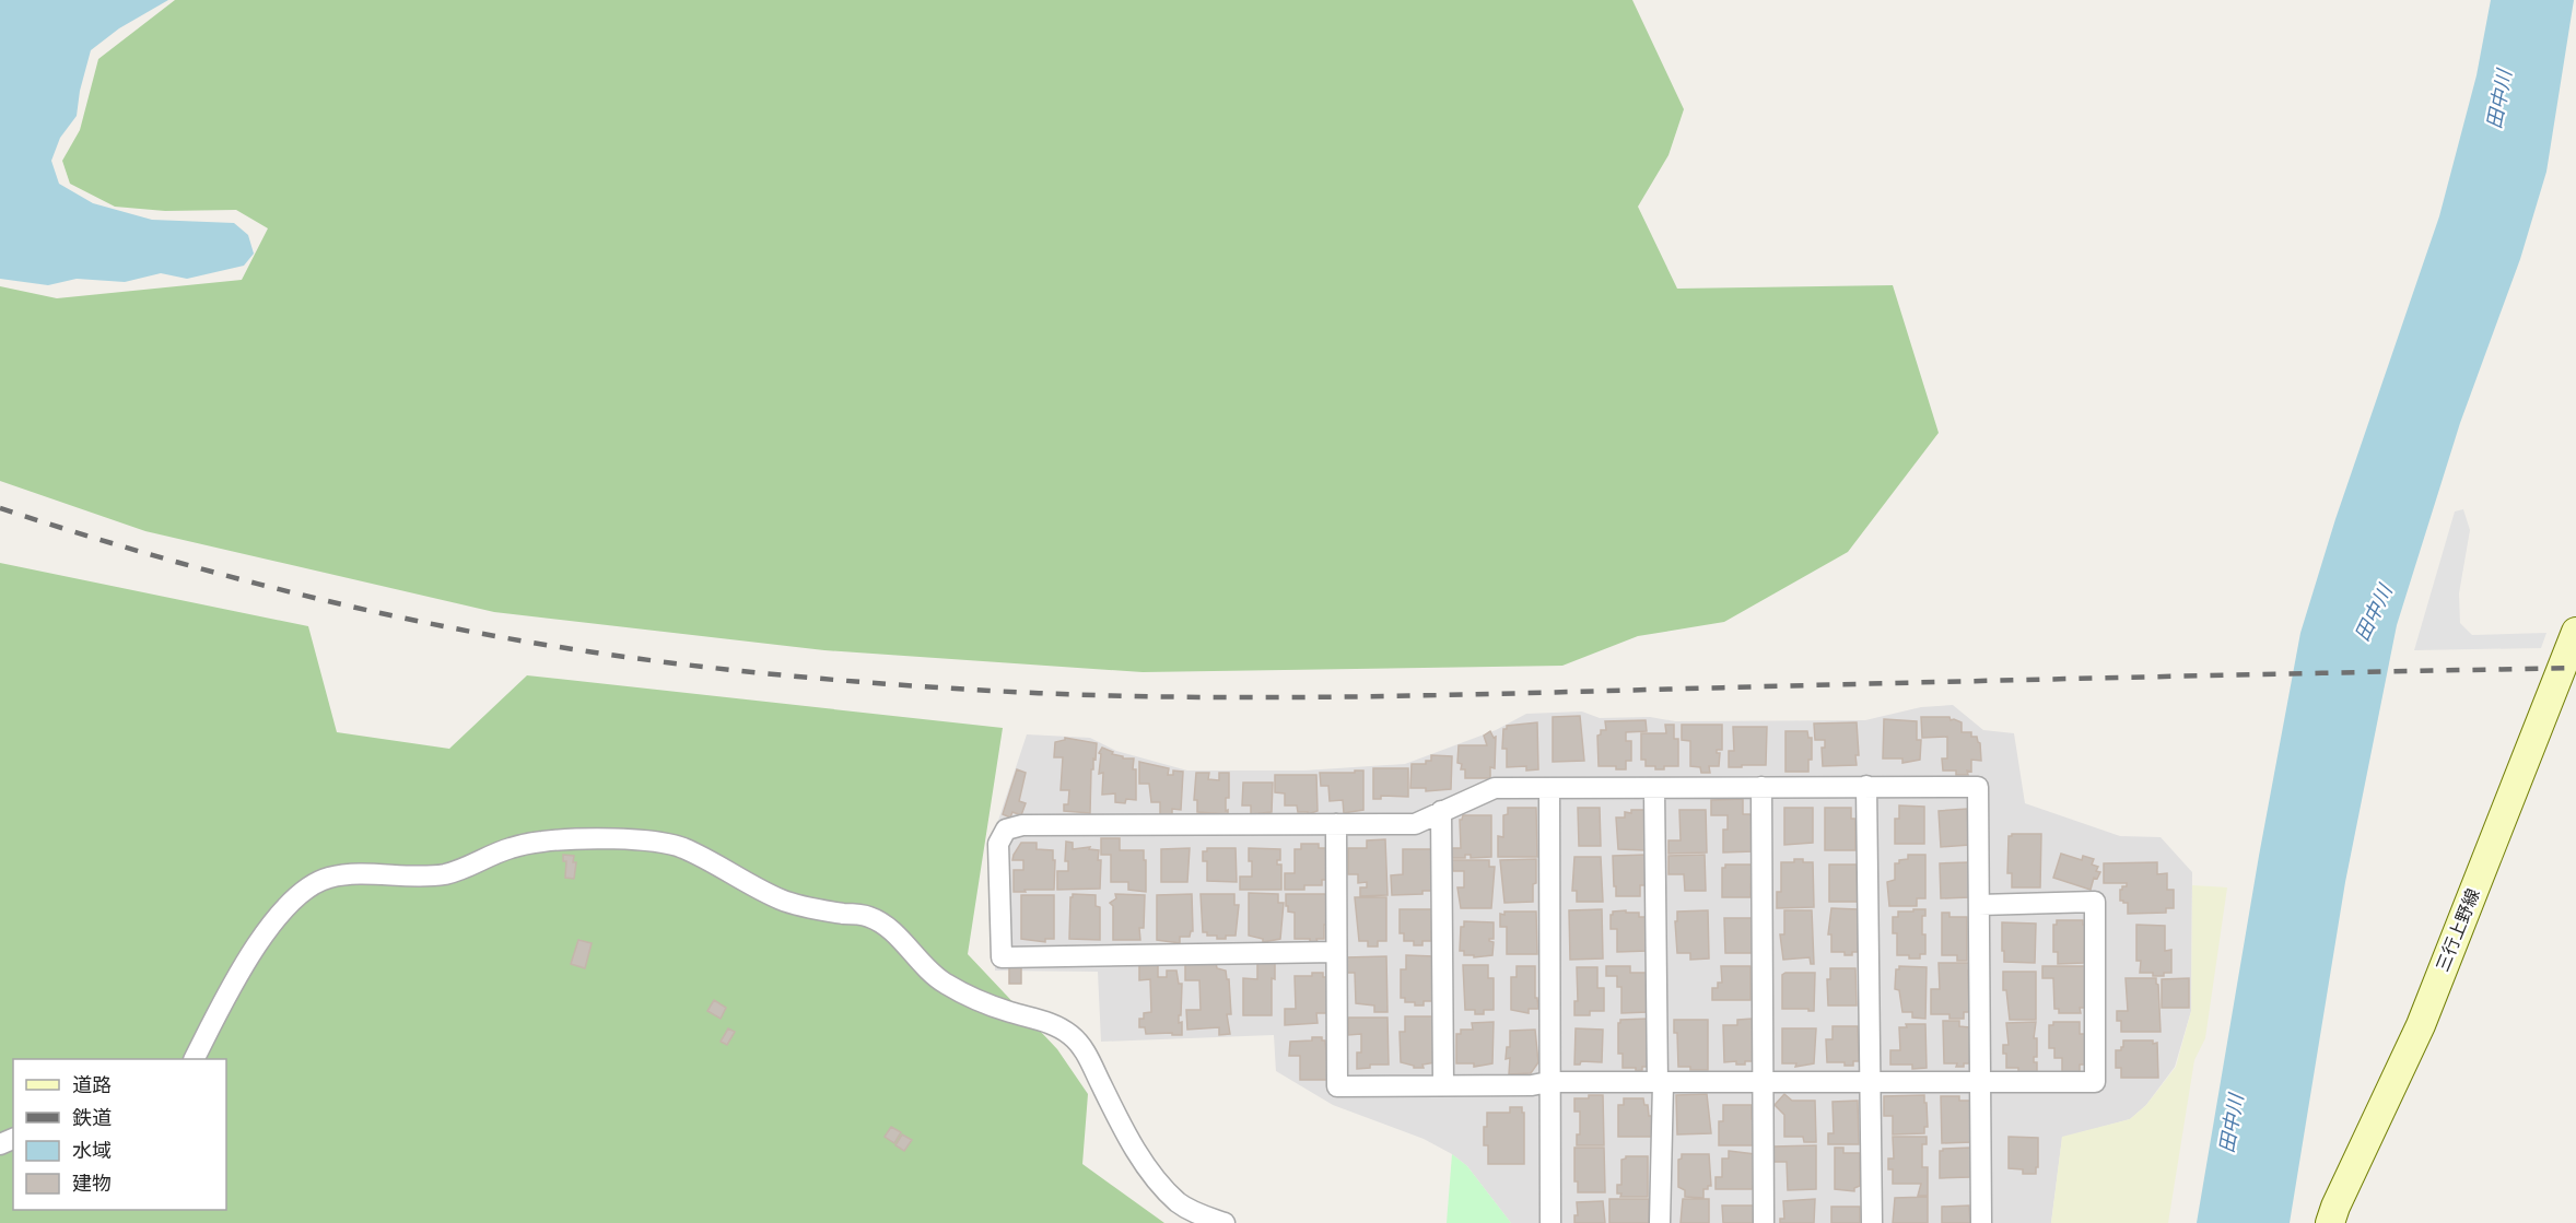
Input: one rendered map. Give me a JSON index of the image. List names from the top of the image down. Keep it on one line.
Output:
{"streets":{"main road":["三行上野線"]},"water":["田中川"],"legend":["道路","鉄道","水域","建物"]}
